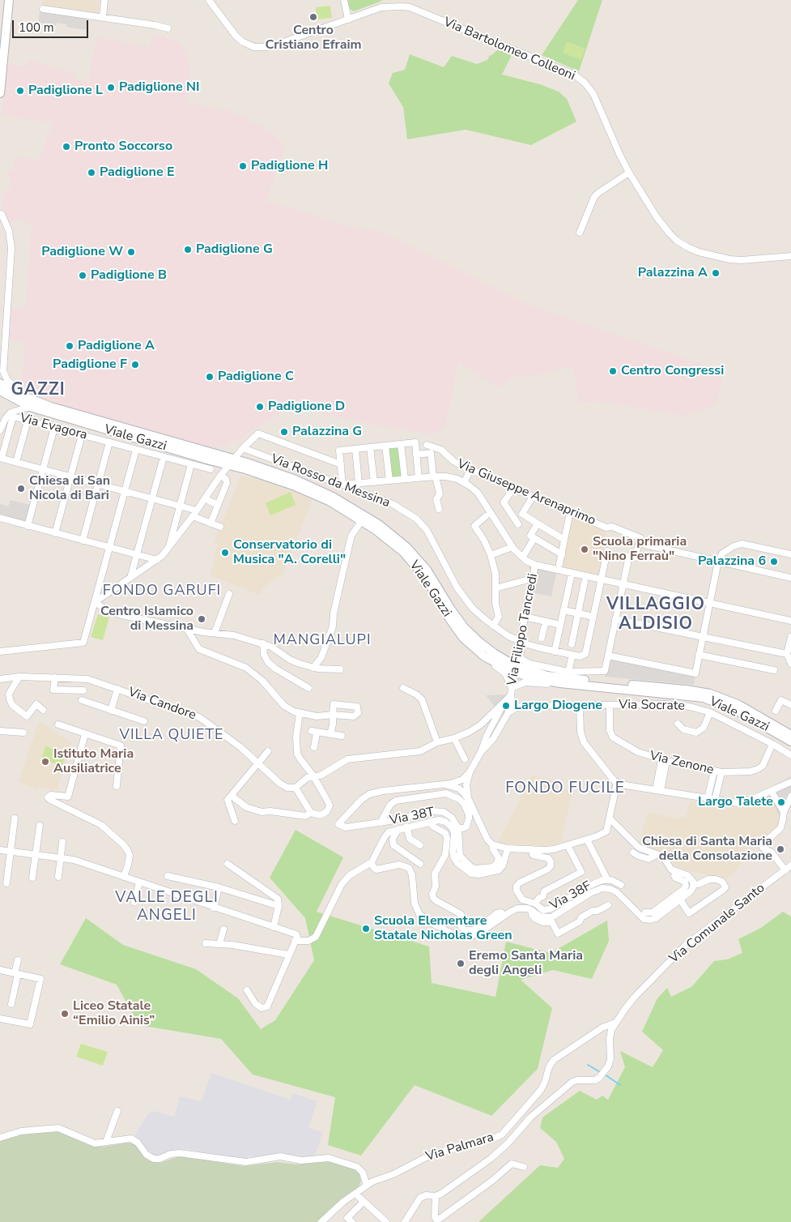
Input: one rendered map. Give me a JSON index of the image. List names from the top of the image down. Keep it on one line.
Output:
{"streets":{"main road":["Viale Gazzi"],"street":["Via Bartolomeo Colleoni","Via Evagora","Via Rosso da Messina","Via Giuseppe Arenaprimo","Via Filippo Tancredi","Via Candore","Via Socrate","Via Zenone","Via 38T","Via 38F","Via Comunale Santo","Via Palmara"]},"crossings":[["Viale Gazzi","Via Filippo Tancredi"],["Via Rosso da Messina","Via Filippo Tancredi"],["Via Socrate","Via Zenone"],["Via Comunale Santo","Via Palmara"]],"districts":["GAZZI","FONDO GARUFI","VILLAGGIO ALDISIO","MANGIALUPI","VILLA QUIETE","FONDO FUCILE","VALLE DEGLI ANGELI"],"places":["Centro Cristiano Efraim","Padiglione NI","Padiglione L","Pronto Soccorso","Padiglione H","Padiglione E","Padiglione G","Padiglione W","Palazzina A","Padiglione B","Padiglione A","Padiglione F","Centro Congressi","Padiglione C","Padiglione D","Palazzina G","Chiesa di San Nicola di Bari","Scuola primaria \"Nino Ferraù\"","Conservatorio di Musica \"A. Corelli\"","Palazzina 6","Centro Islamico di Messina","Largo Diogene","Istituto Maria Ausiliatrice","Largo Talete","Chiesa di Santa Maria della Consolazione","Scuola Elementare Statale Nicholas Green","Eremo Santa Maria degli Angeli","Liceo Statale “Emilio Ainis”"],"scale_bar":"100 m"}
